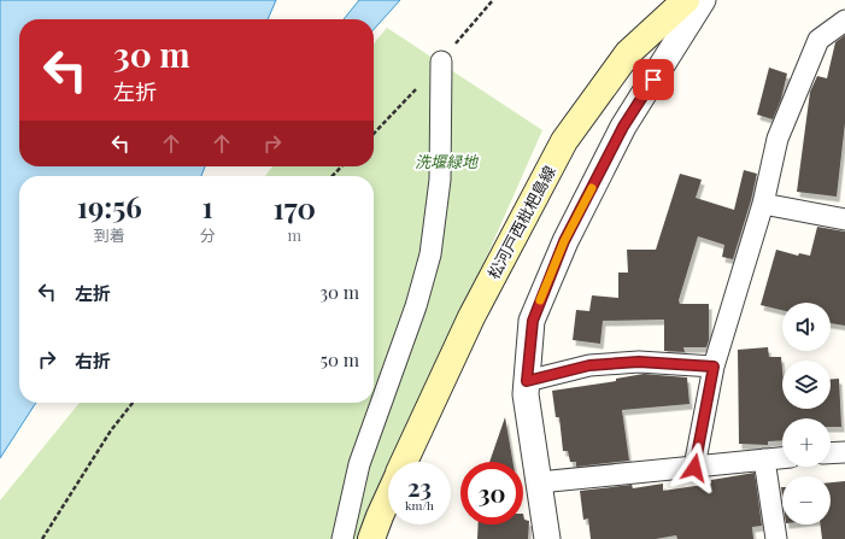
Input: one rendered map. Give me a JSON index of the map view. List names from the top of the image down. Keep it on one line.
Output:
{"streets":{"main road":["松河戸西枇杷島線"]},"parks":["洗堰緑地"],"page":{"turn":["30 m","左折"],"eta":["19:56","到着","1","分","170","m"],"list":[{"name":"左折","value":"30 m"},{"name":"右折","value":"50 m"}],"map_buttons":["+","−"],"speed":"23 km/h","limit":"30"}}
